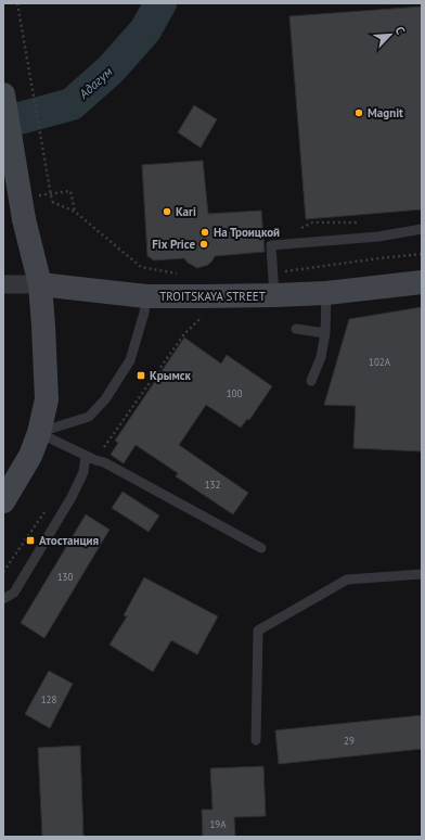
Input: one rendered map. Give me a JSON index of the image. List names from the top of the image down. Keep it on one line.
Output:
{"streets":{"main road":["TROITSKAYA STREET"]},"water":["Адагум"],"places":{"other":["Magnit","Kari","На Троицкой","Fix Price"],"transit":["Крымск","Атостанция"]},"house_numbers":["102А","100","132","130","128","29","19А"],"north":"top right"}
